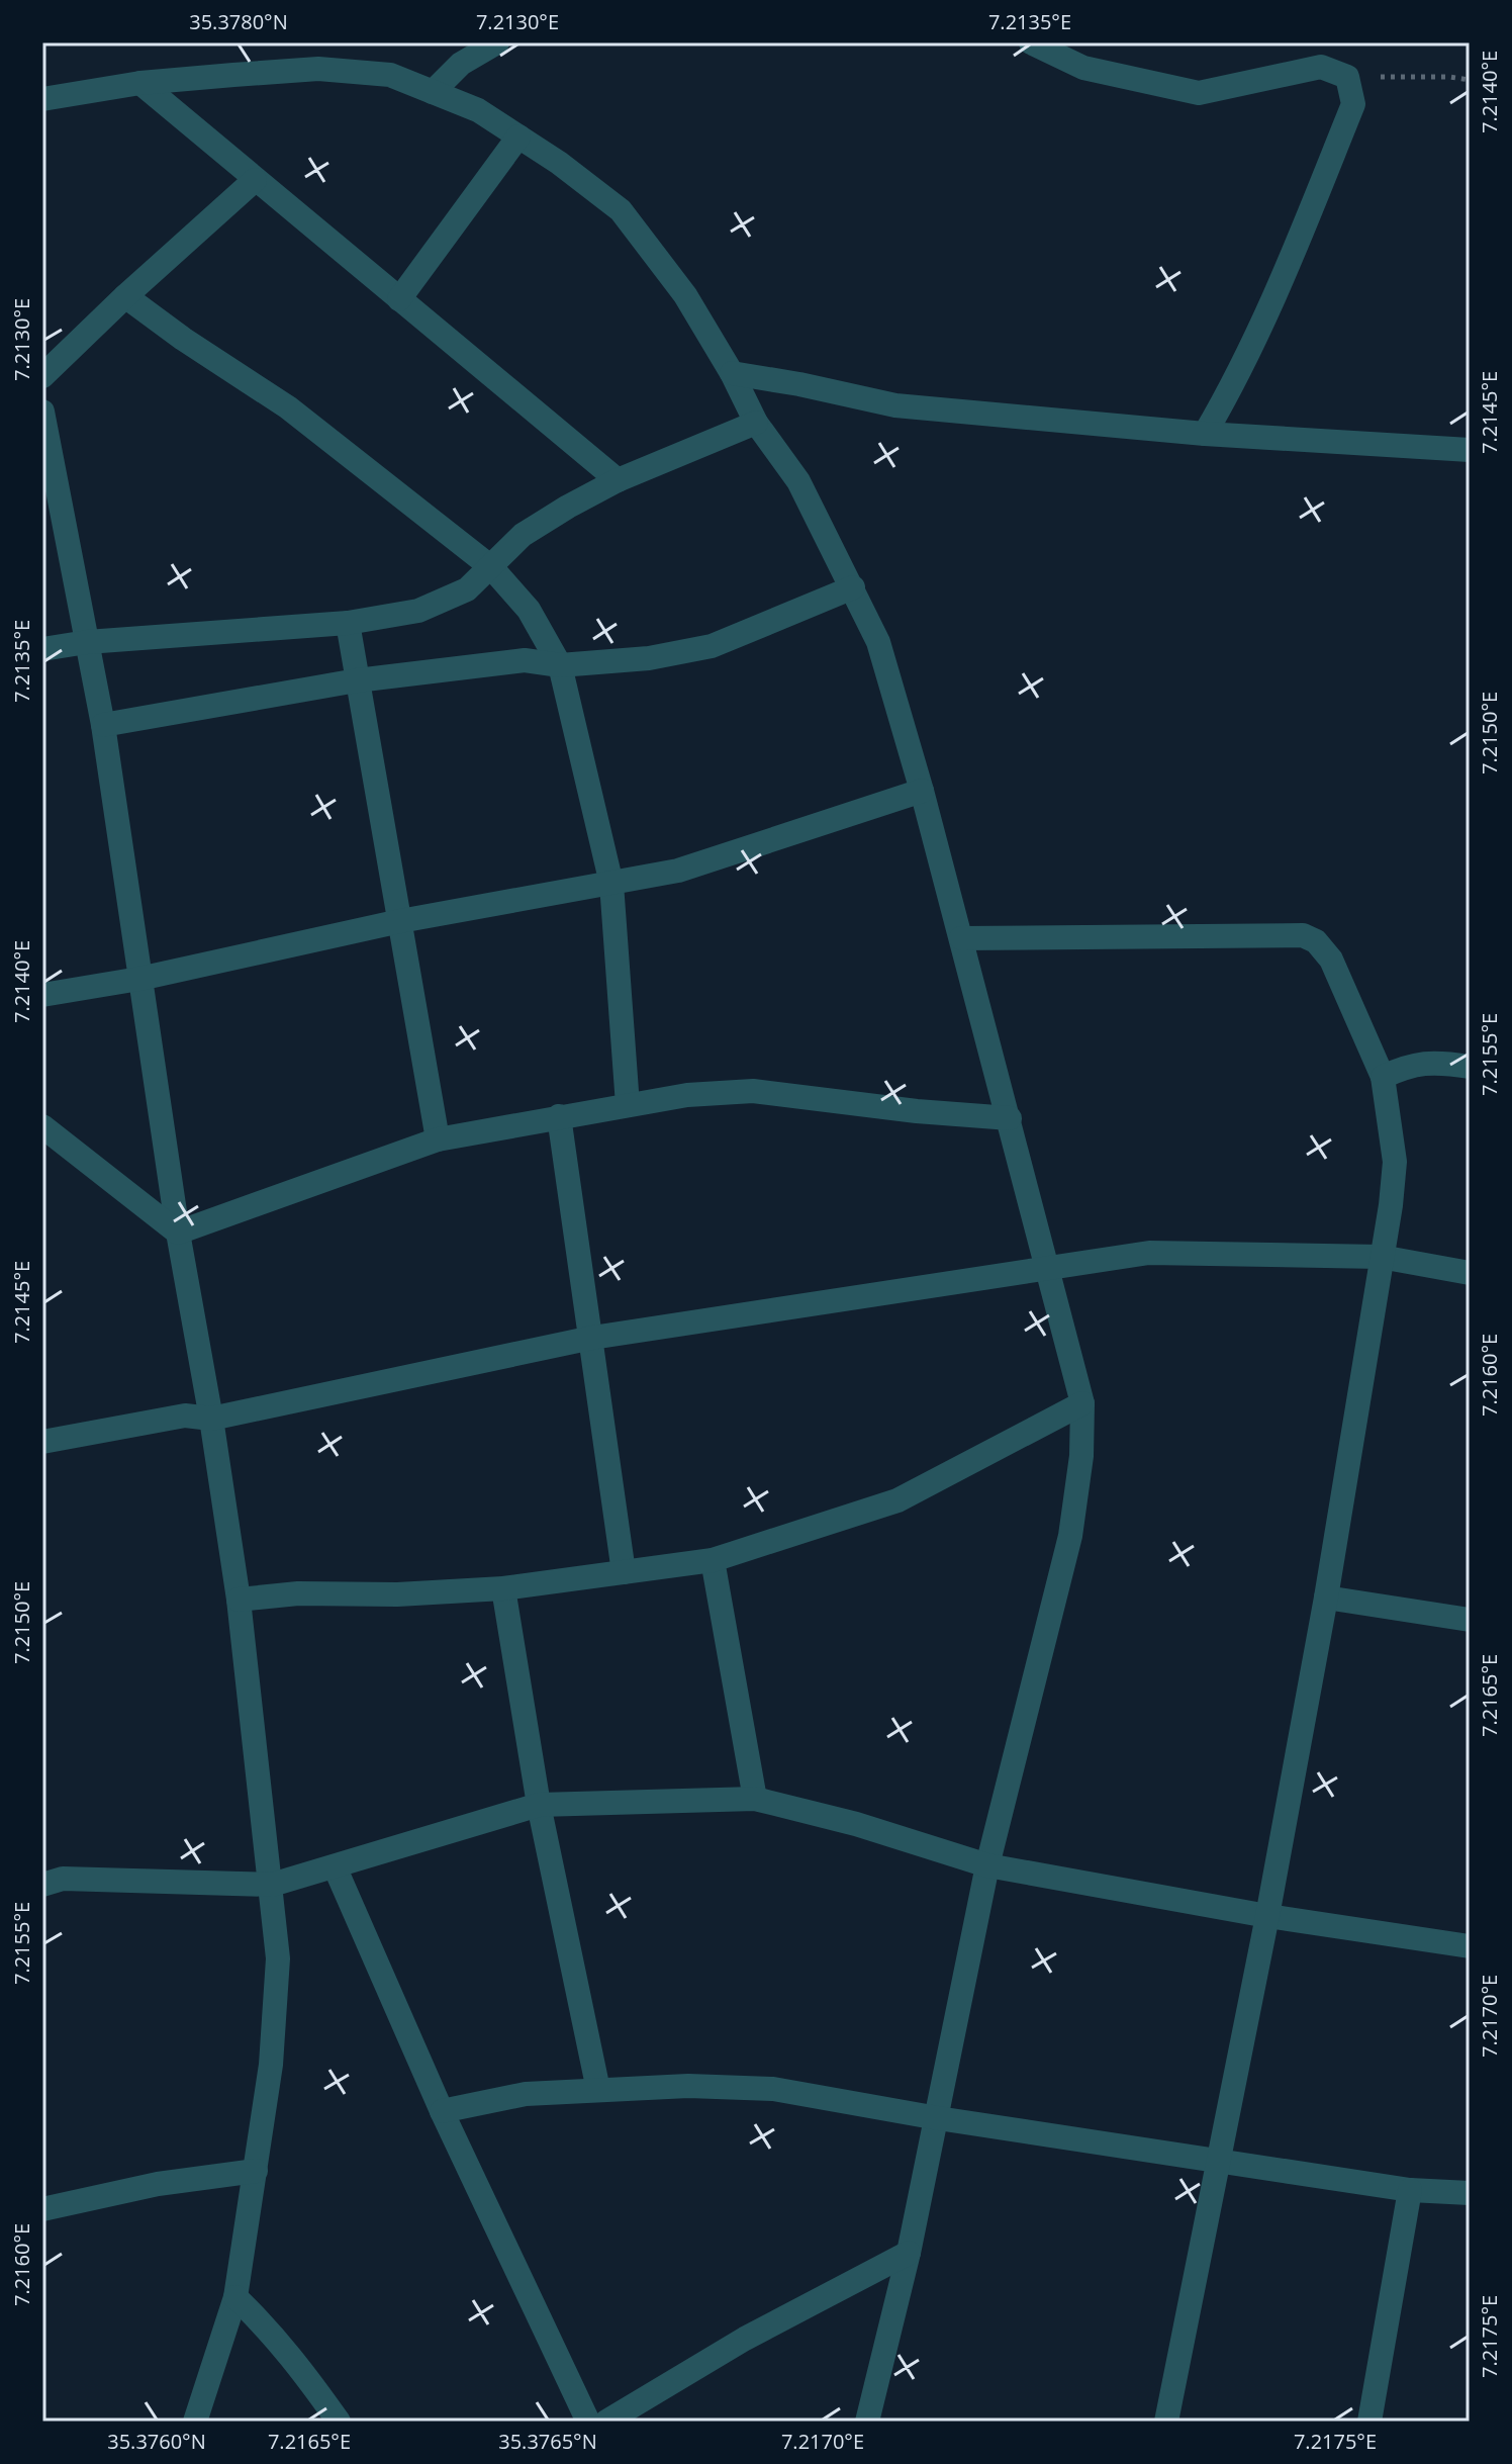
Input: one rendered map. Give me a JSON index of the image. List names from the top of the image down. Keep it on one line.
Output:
{"coordinates":["35.3780°N","7.2130°E","7.2135°E","7.2140°E","7.2145°E","7.2150°E","7.2155°E","7.2160°E","7.2165°E","7.2170°E","7.2175°E","35.3760°N","35.3765°N"]}
